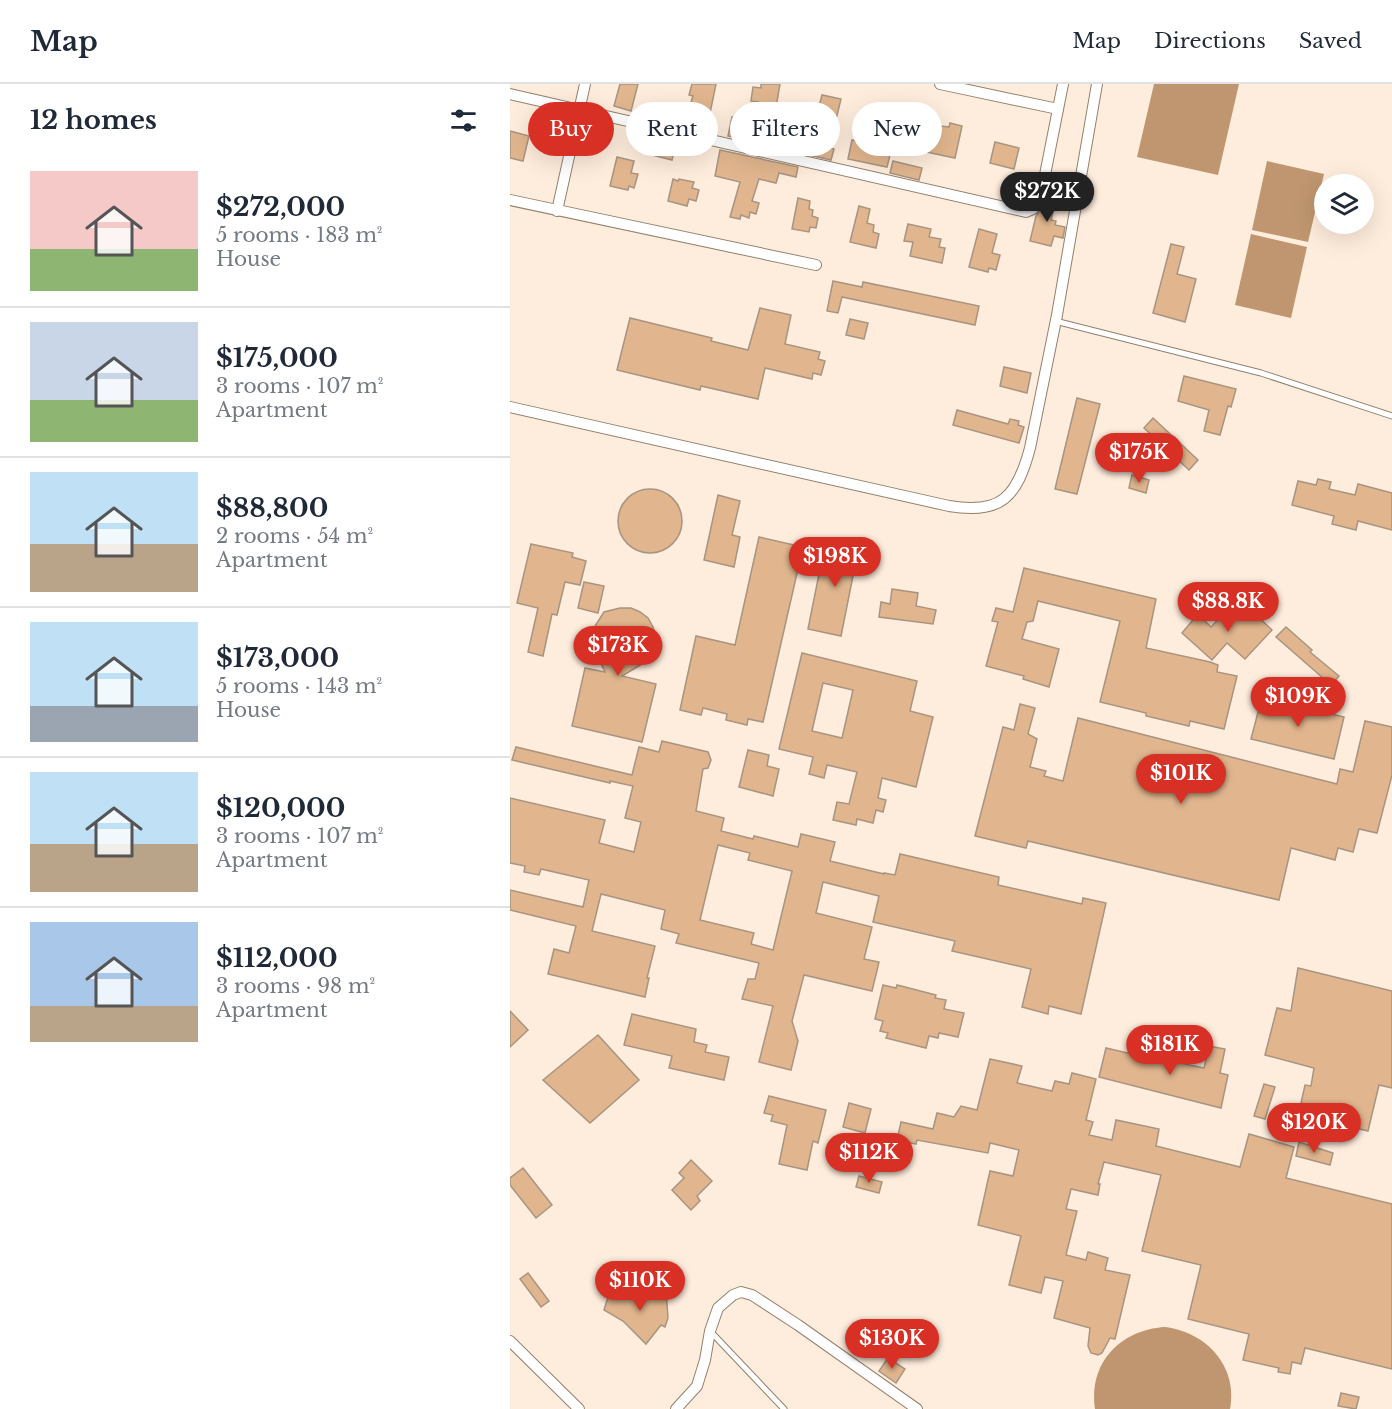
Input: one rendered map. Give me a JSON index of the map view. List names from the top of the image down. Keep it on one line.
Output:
{"page":{"header":"Map","nav":["Map","Directions","Saved"],"heading":"12 homes","chip":["Buy","Rent","Filters","New"],"list":[{"name":"$272,000","note":"5 rooms · 183 m² · House"},{"name":"$175,000","note":"3 rooms · 107 m² · Apartment"},{"name":"$88,800","note":"2 rooms · 54 m² · Apartment"},{"name":"$173,000","note":"5 rooms · 143 m² · House"},{"name":"$120,000","note":"3 rooms · 107 m² · Apartment"},{"name":"$112,000","note":"3 rooms · 98 m² · Apartment"}],"price":["$272K","$175K","$198K","$88.8K","$173K","$109K","$101K","$181K","$120K","$112K","$110K","$130K"]}}
